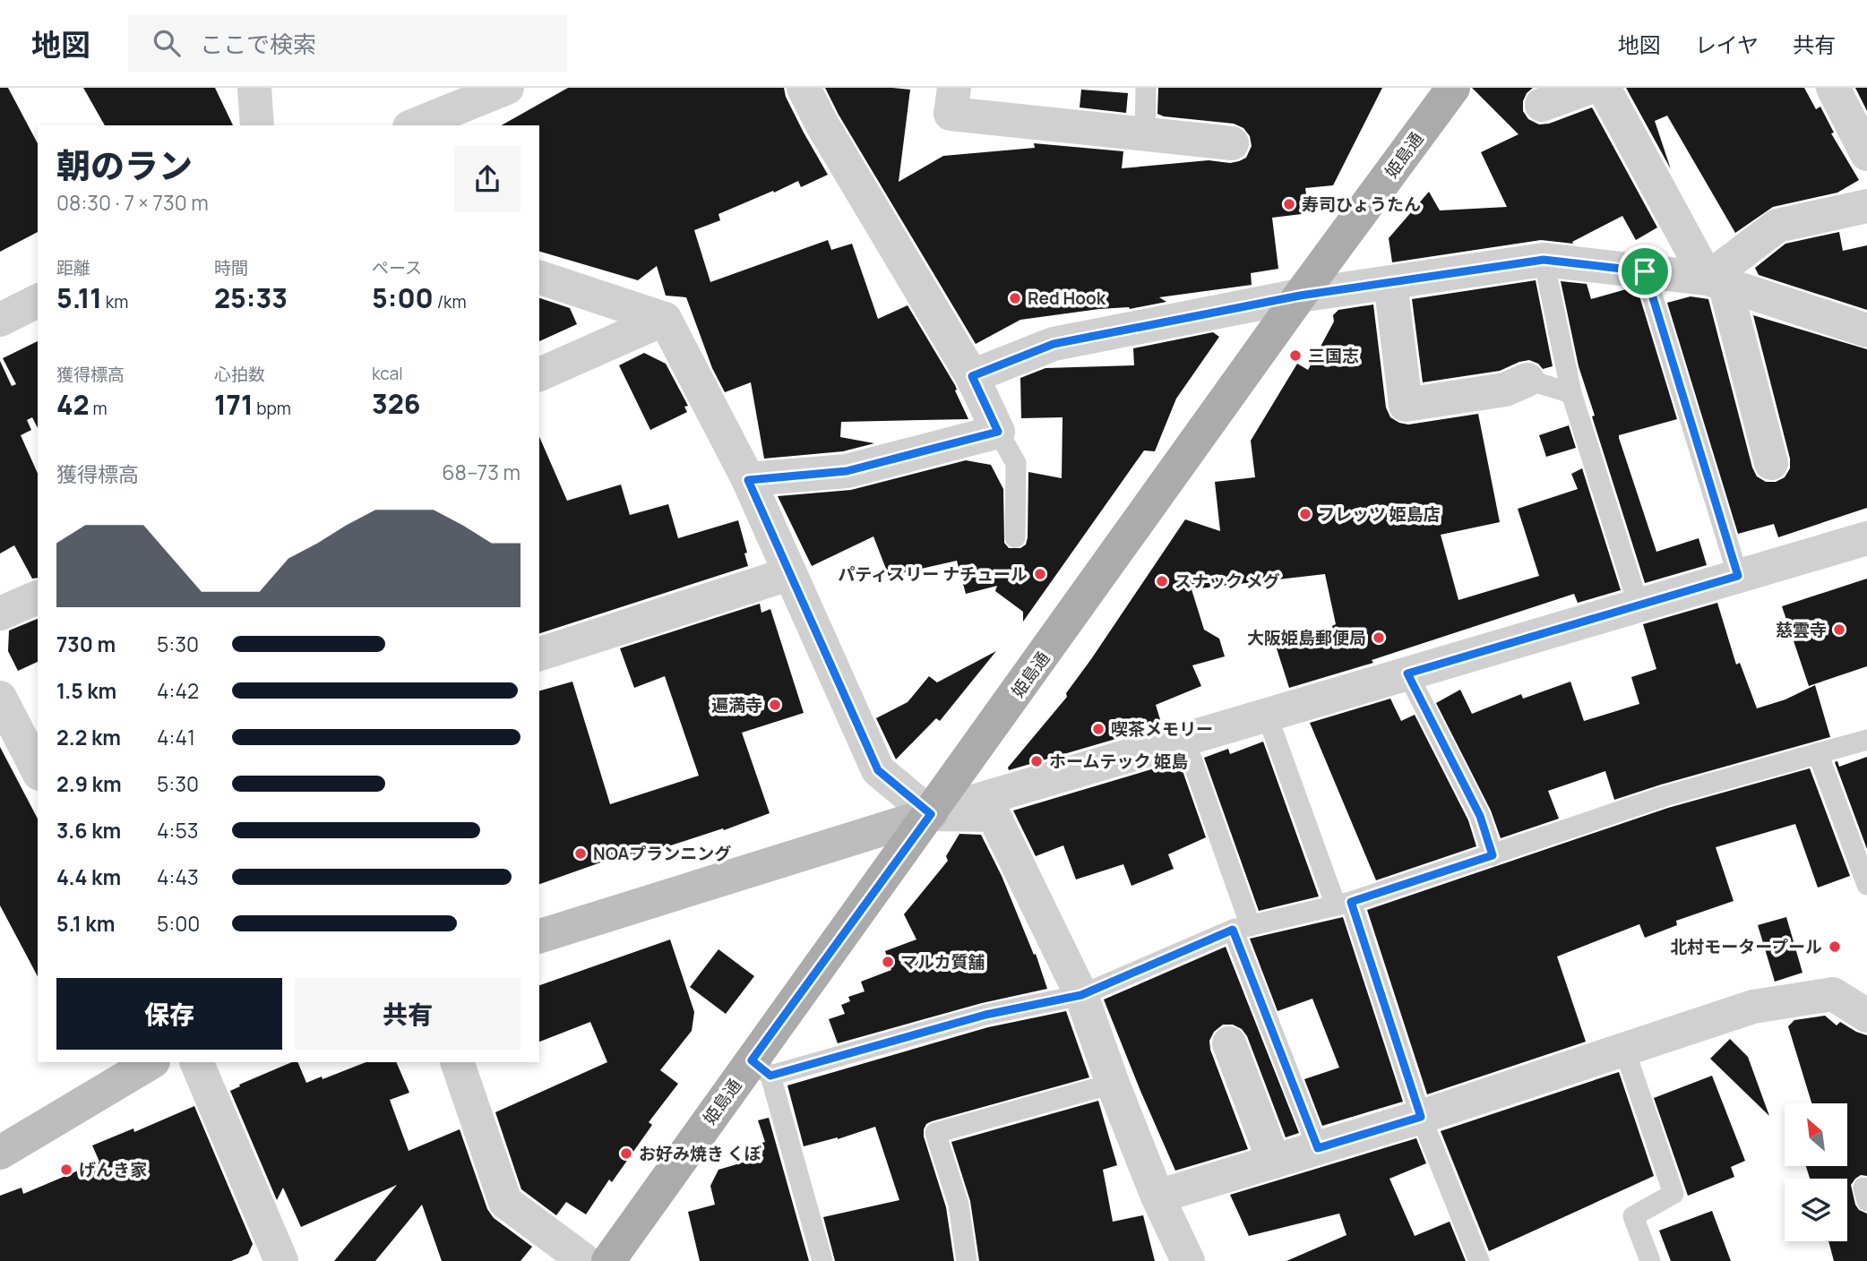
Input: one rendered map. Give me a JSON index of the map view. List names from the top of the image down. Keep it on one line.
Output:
{"streets":{"main road":["姫島通"]},"places":["寿司ひょうたん","Red Hook","三国志","フレッツ 姫島店","パティスリー ナチュール","スナック メグ","慈雲寺","大阪姫島郵便局","遍満寺","喫茶メモリー","ホームテック 姫島","NOAプランニング","北村モータープール","マルカ質舗","お好み焼き くぼ","げんき家"],"north":"top left","page":{"header":"地図","search":"ここで検索","nav":["地図","レイヤ","共有"],"heading":["朝のラン","08:30 · 7 × 730 m"],"stats":[["距離","5.11 km"],["時間","25:33"],["ペース","5:00 /km"],["獲得標高","42 m"],["心拍数","171 bpm"],["kcal","326"]],"chart":["獲得標高","68–73 m"],"list":[{"name":"730 m","note":"5:30"},{"name":"1.5 km","note":"4:42"},{"name":"2.2 km","note":"4:41"},{"name":"2.9 km","note":"5:30"},{"name":"3.6 km","note":"4:53"},{"name":"4.4 km","note":"4:43"},{"name":"5.1 km","note":"5:00"}],"buttons":["保存","共有"]}}
